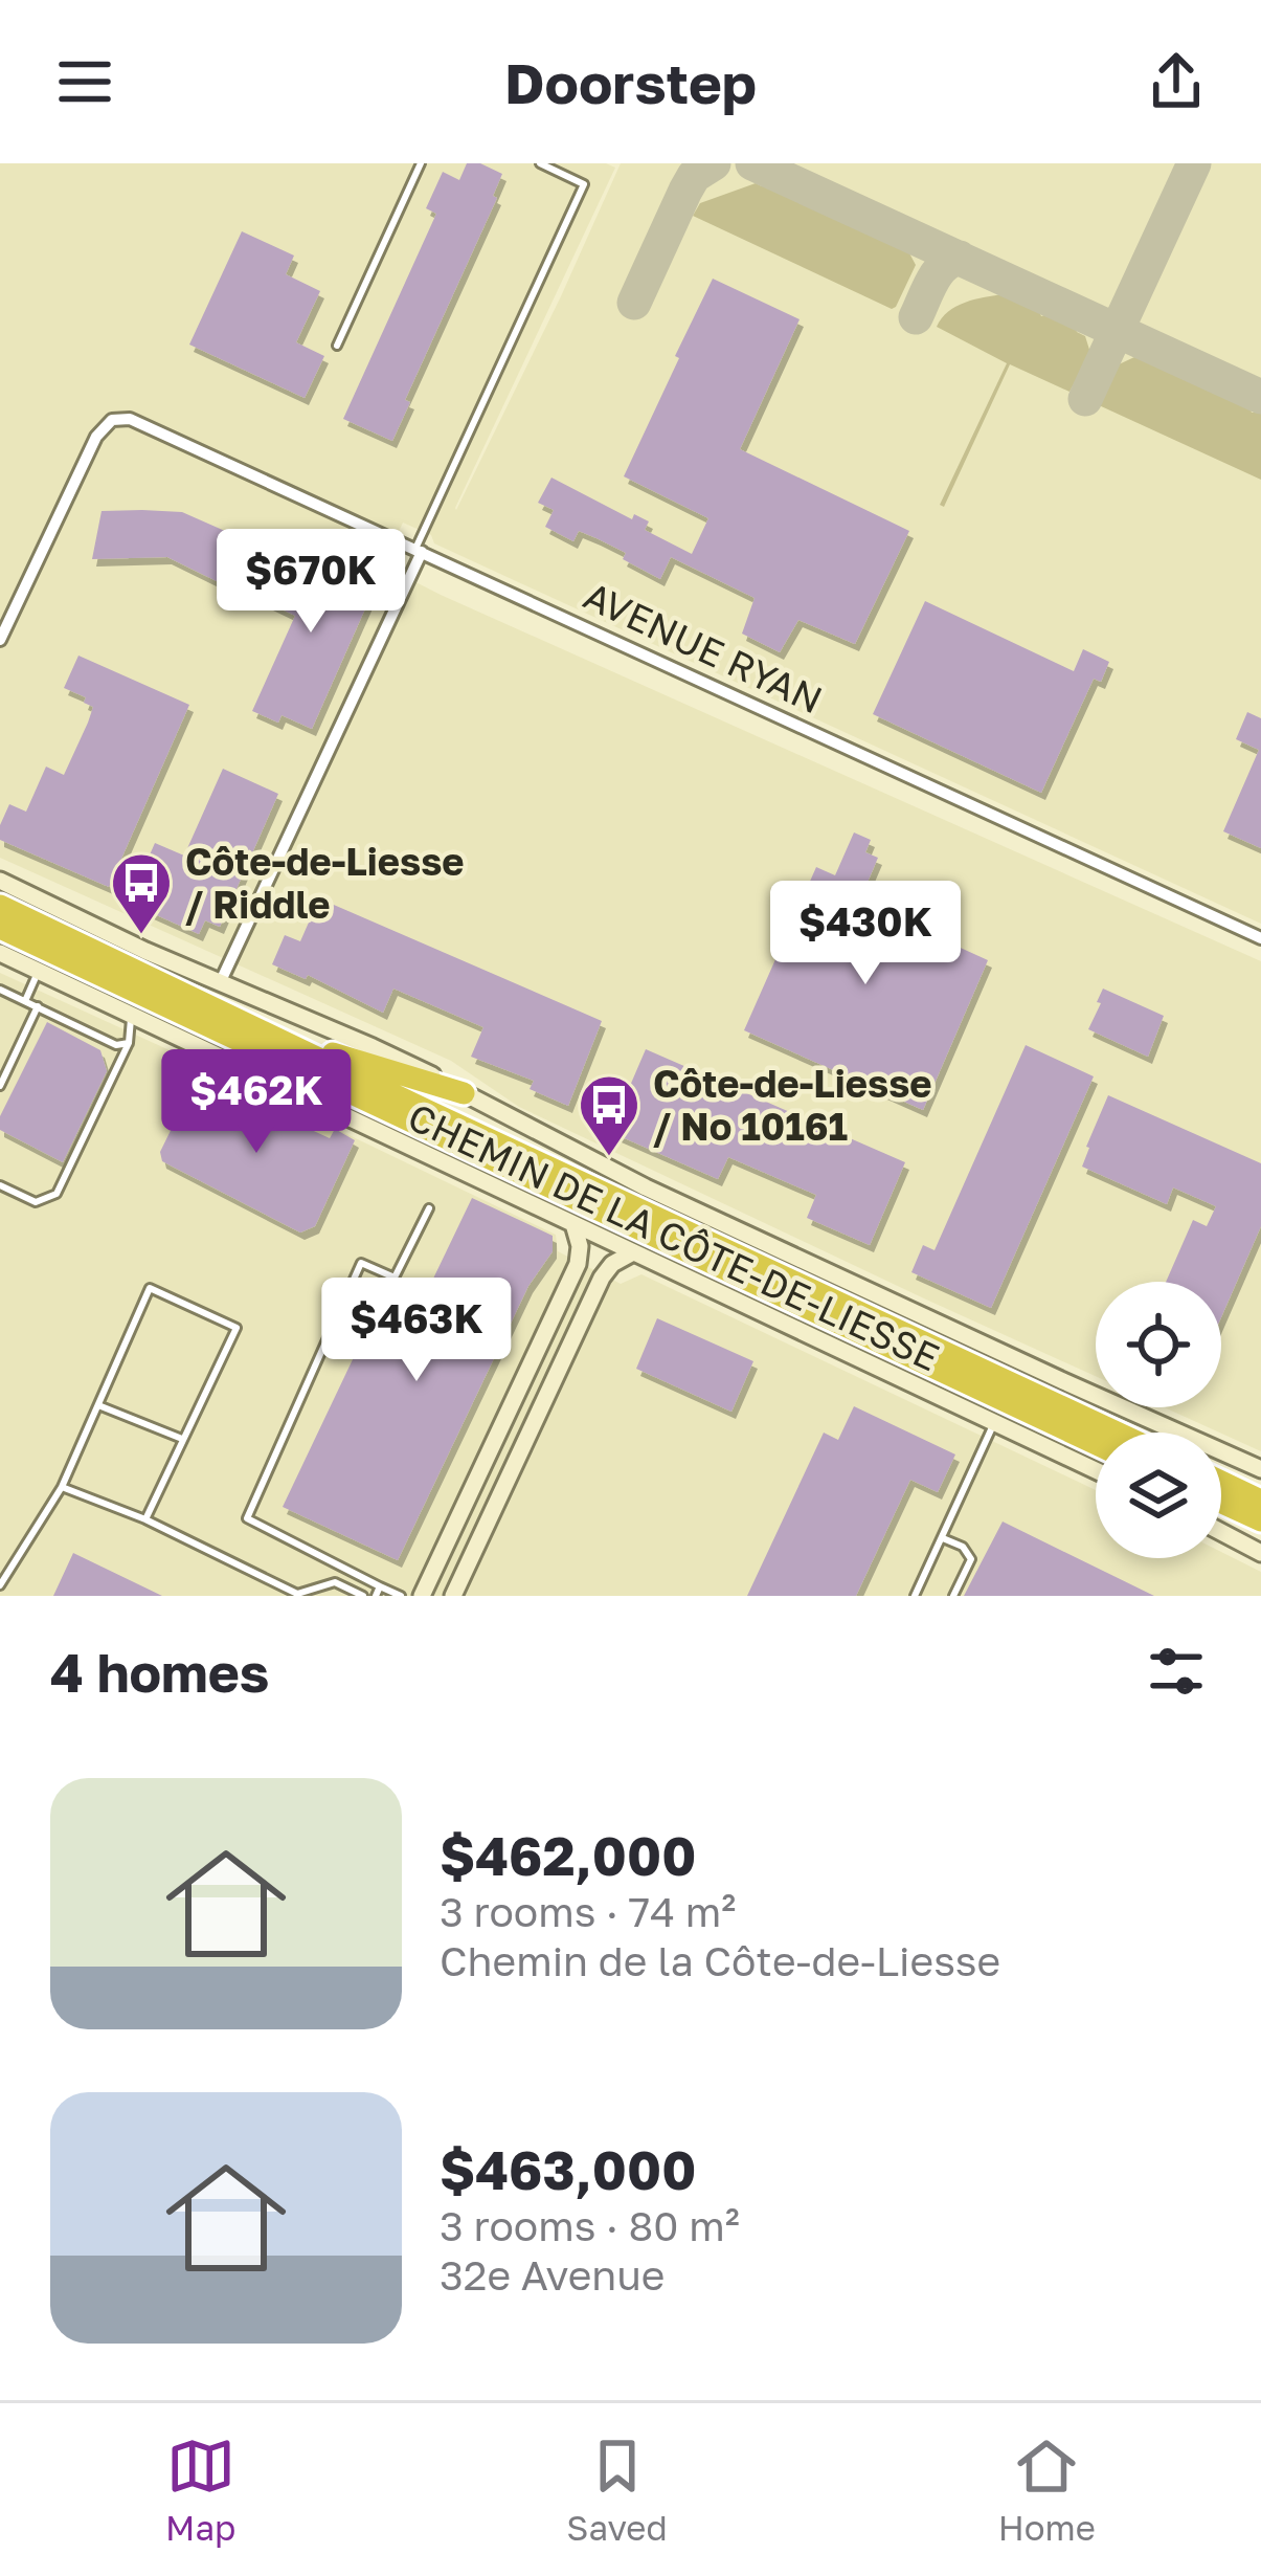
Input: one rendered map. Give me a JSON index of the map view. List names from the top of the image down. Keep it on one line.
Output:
{"streets":{"main road":["CHEMIN DE LA CÔTE-DE-LIESSE"],"street":["AVENUE RYAN"]},"places":{"bus stop":["Côte-de-Liesse / Riddle","Côte-de-Liesse / No 10161"]},"page":{"header":"Doorstep","price":["$670K","$430K","$462K","$463K"],"heading":"4 homes","list":[{"name":"$462,000","note":"3 rooms · 74 m² · Chemin de la Côte-de-Liesse"},{"name":"$463,000","note":"3 rooms · 80 m² · 32e Avenue"}],"tabs":["Map","Saved","Home"]}}
